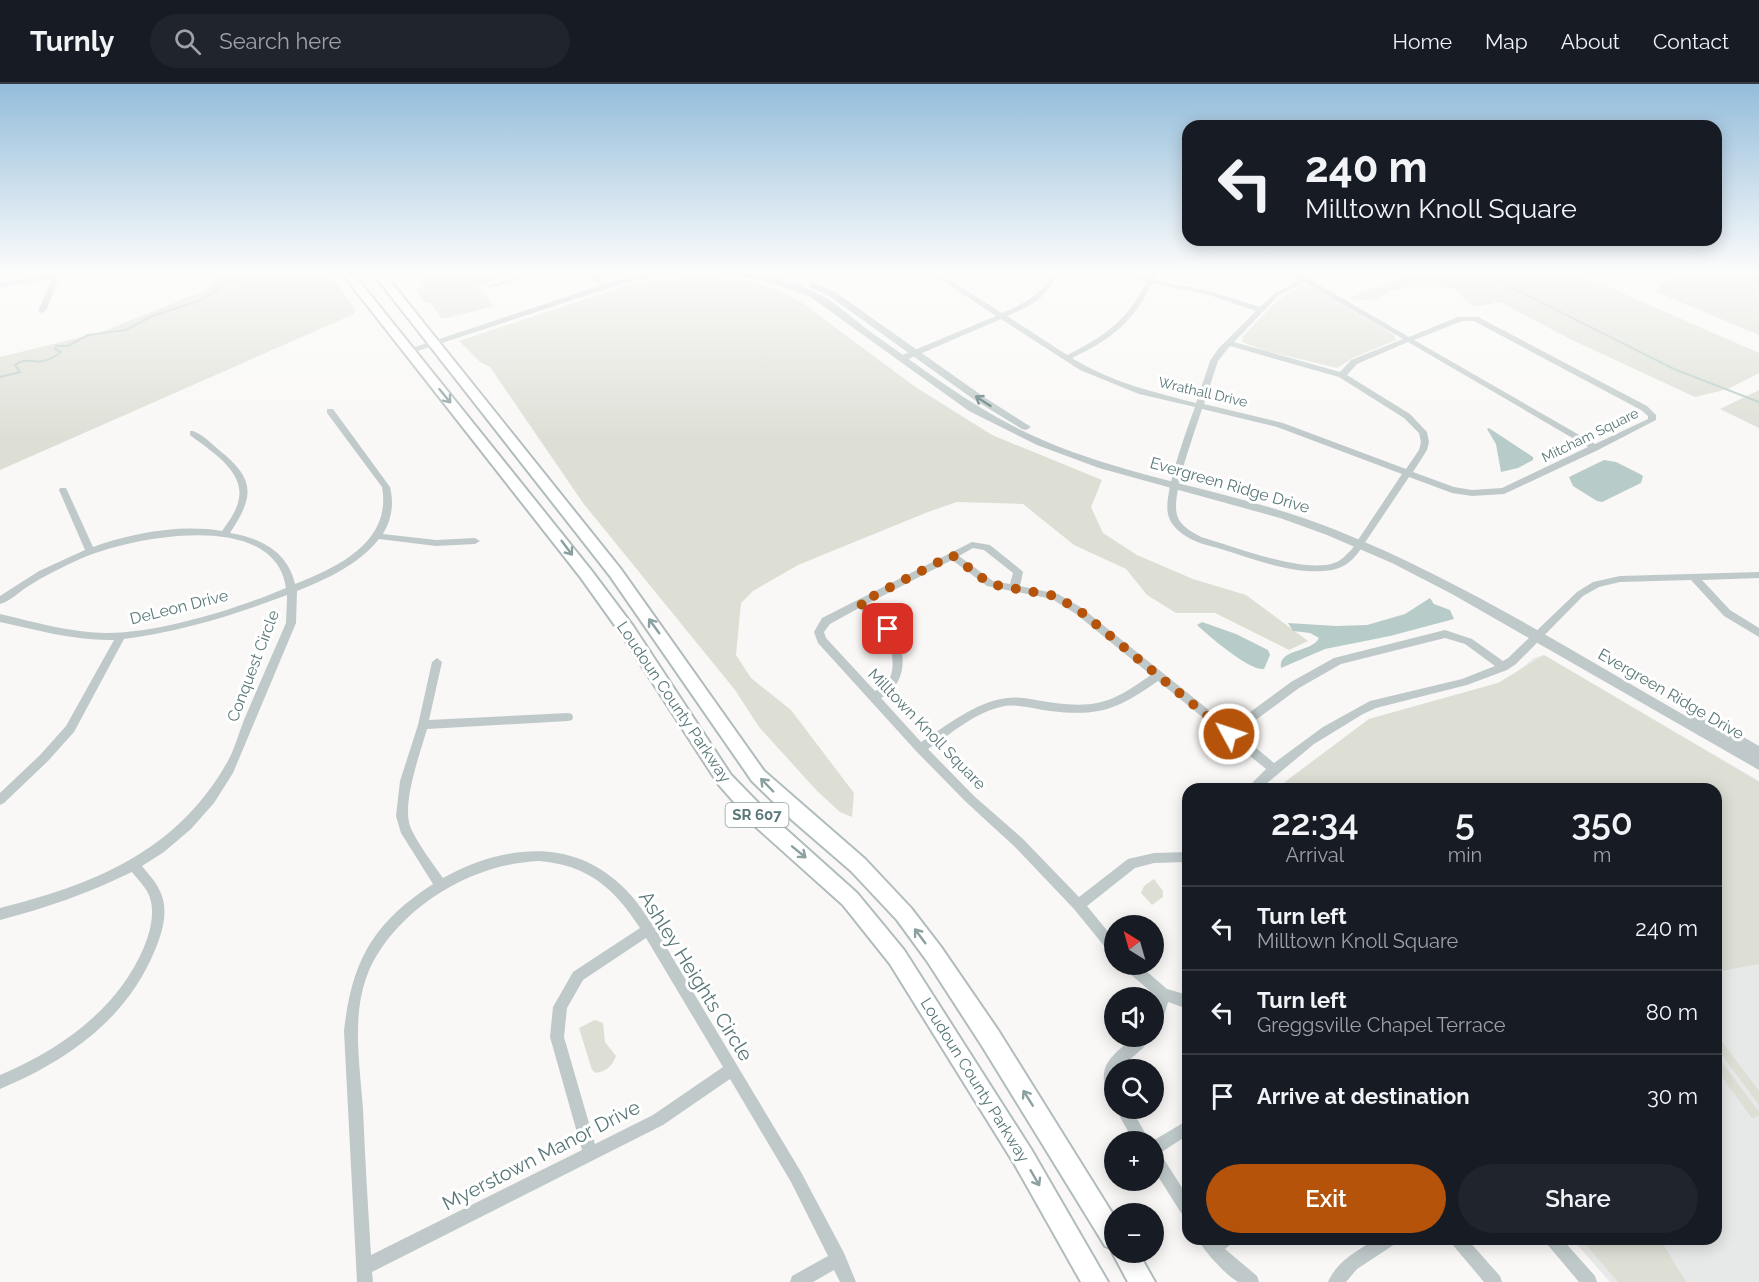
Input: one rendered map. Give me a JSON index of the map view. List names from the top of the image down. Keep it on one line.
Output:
{"streets":{"main road":["Loudoun County Parkway","SR 607"],"street":["Wrathall Drive","Mitcham Square","Evergreen Ridge Drive","DeLeon Drive","Conquest Circle","Milltown Knoll Square","Ashley Heights Circle","Myerstown Manor Drive"]},"crossings":[["Wrathall Drive","Mitcham Square"],["DeLeon Drive","Conquest Circle"],["Ashley Heights Circle","Myerstown Manor Drive"]],"north":"top left","page":{"header":"Turnly","search":"Search here","nav":["Home","Map","About","Contact"],"turn":["240 m","Milltown Knoll Square"],"eta":["22:34","Arrival","5","min","350","m"],"list":[{"name":"Turn left","note":"Milltown Knoll Square","value":"240 m"},{"name":"Turn left","note":"Greggsville Chapel Terrace","value":"80 m"},{"name":"Arrive at destination","value":"30 m"}],"map_buttons":["+","−"],"buttons":["Exit","Share"]}}
